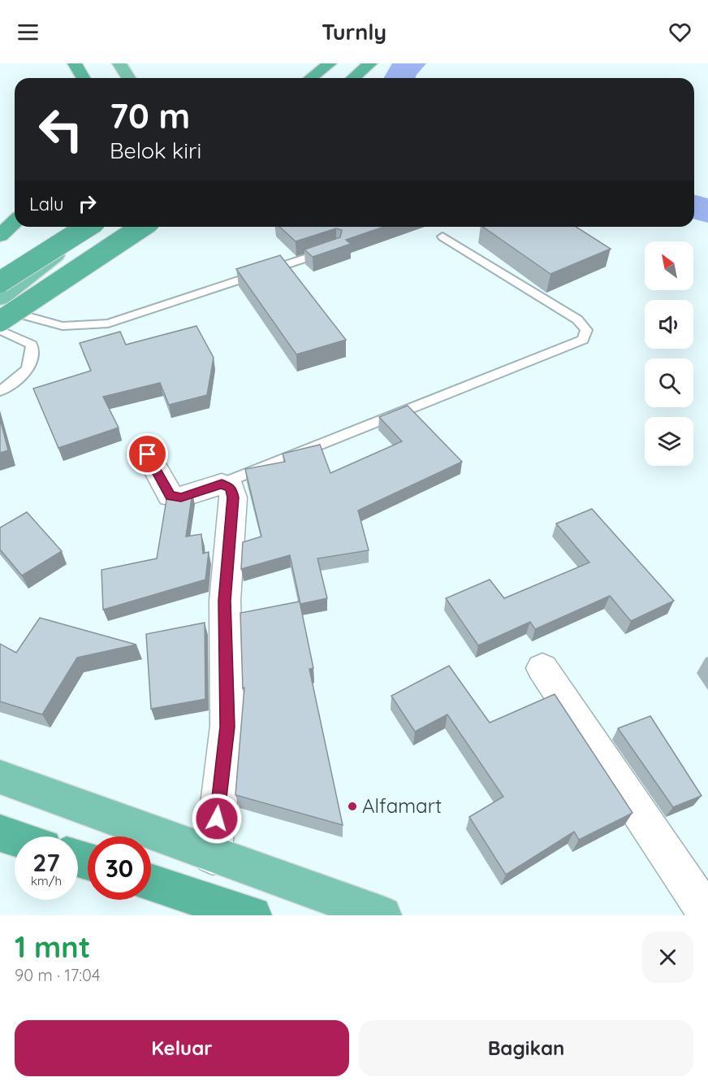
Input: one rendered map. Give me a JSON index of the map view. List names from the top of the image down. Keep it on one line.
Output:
{"places":["Alfamart"],"north":"top left","page":{"header":"Turnly","turn":["70 m","Belok kiri"],"then":"Lalu","speed":"27 km/h","limit":"30","heading":["1 mnt","90 m · 17:04"],"buttons":["Keluar","Bagikan"]}}
